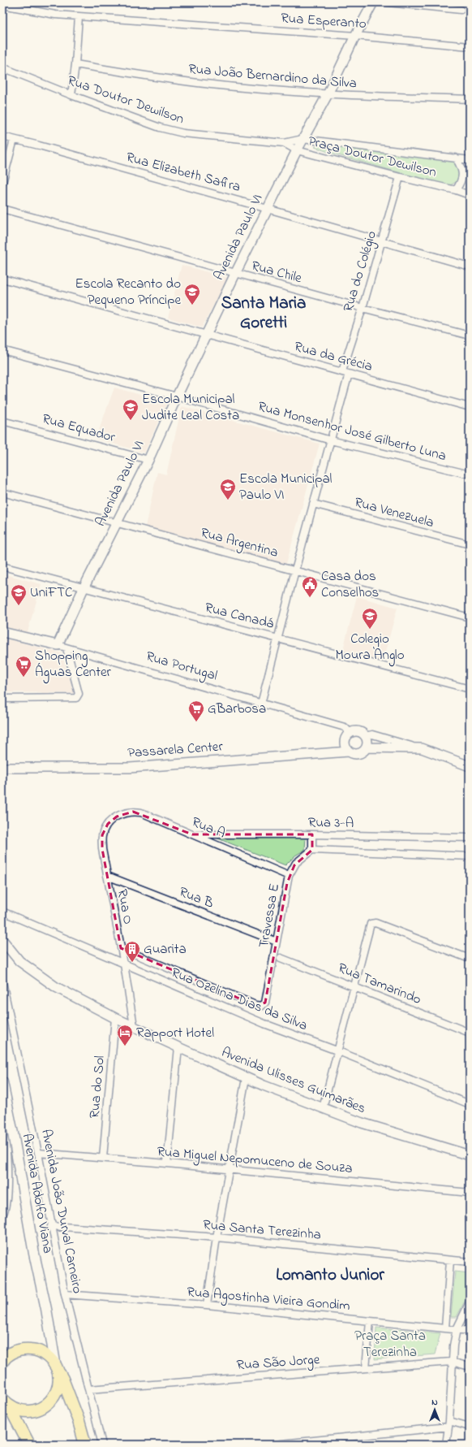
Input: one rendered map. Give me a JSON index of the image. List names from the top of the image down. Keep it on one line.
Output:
{"streets":{"main road":["Avenida Adolfo Viana"],"street":["Rua Esperanto","Rua João Bernardino da Silva","Rua Doutor Dewilson","Praça Doutor Dewilson","Rua Elizabeth Safira","Avenida Paulo VI","Rua do Colégio","Rua Chile","Rua da Grécia","Rua Equador","Rua Monsenhor José Gilberto Luna","Rua Venezuela","Rua Argentina","Rua Canadá","Rua Portugal","Passarela Center","Rua 3-A","Rua A","Rua B","Rua O","Travessa E","Rua Tamarindo","Rua Ozelina Dias da Silva","Avenida Ulisses Guimarães","Rua do Sol","Rua Miguel Nepomuceno de Souza","Avenida João Durval Carneiro","Rua Santa Terezinha","Rua Agostinha Vieira Gondim","Rua São Jorge"]},"crossings":[["Rua Esperanto","Avenida Paulo VI"],["Rua João Bernardino da Silva","Avenida Paulo VI"],["Rua Doutor Dewilson","Praça Doutor Dewilson"],["Rua Doutor Dewilson","Avenida Paulo VI"],["Praça Doutor Dewilson","Avenida Paulo VI"],["Praça Doutor Dewilson","Rua do Colégio"],["Rua Elizabeth Safira","Avenida Paulo VI"],["Rua Elizabeth Safira","Rua do Colégio"],["Avenida Paulo VI","Rua Chile"],["Avenida Paulo VI","Rua da Grécia"],["Avenida Paulo VI","Rua Equador"],["Avenida Paulo VI","Rua Monsenhor José Gilberto Luna"],["Avenida Paulo VI","Rua Argentina"],["Avenida Paulo VI","Rua Canadá"],["Avenida Paulo VI","Rua Portugal"],["Rua do Colégio","Rua Chile"],["Rua do Colégio","Rua da Grécia"],["Rua Portugal","Passarela Center"],["Rua 3-A","Rua A"],["Rua 3-A","Travessa E"],["Rua A","Rua O"],["Rua A","Travessa E"],["Rua B","Rua O"],["Rua B","Travessa E"],["Rua O","Travessa E"],["Rua O","Rua Ozelina Dias da Silva"],["Rua O","Avenida Ulisses Guimarães"],["Avenida Ulisses Guimarães","Rua do Sol"],["Rua do Sol","Rua Miguel Nepomuceno de Souza"],["Rua Miguel Nepomuceno de Souza","Avenida João Durval Carneiro"],["Avenida João Durval Carneiro","Rua Santa Terezinha"],["Avenida João Durval Carneiro","Rua Agostinha Vieira Gondim"],["Avenida João Durval Carneiro","Rua São Jorge"]],"districts":["Santa Maria Goretti","Lomanto Junior"],"parks":["Praça Santa Terezinha"],"places":{"school or university":["Escola Recanto do Pequeno Príncipe","Escola Municipal Judite Leal Costa","Escola Municipal Paulo VI","UniFTC","Colegio Moura Anglo"],"public building":["Casa dos Conselhos"],"supermarket":["Shopping Águas Center","GBarbosa"],"building":["Guarita"],"hotel":["Rapport Hotel"]},"north":"top"}
